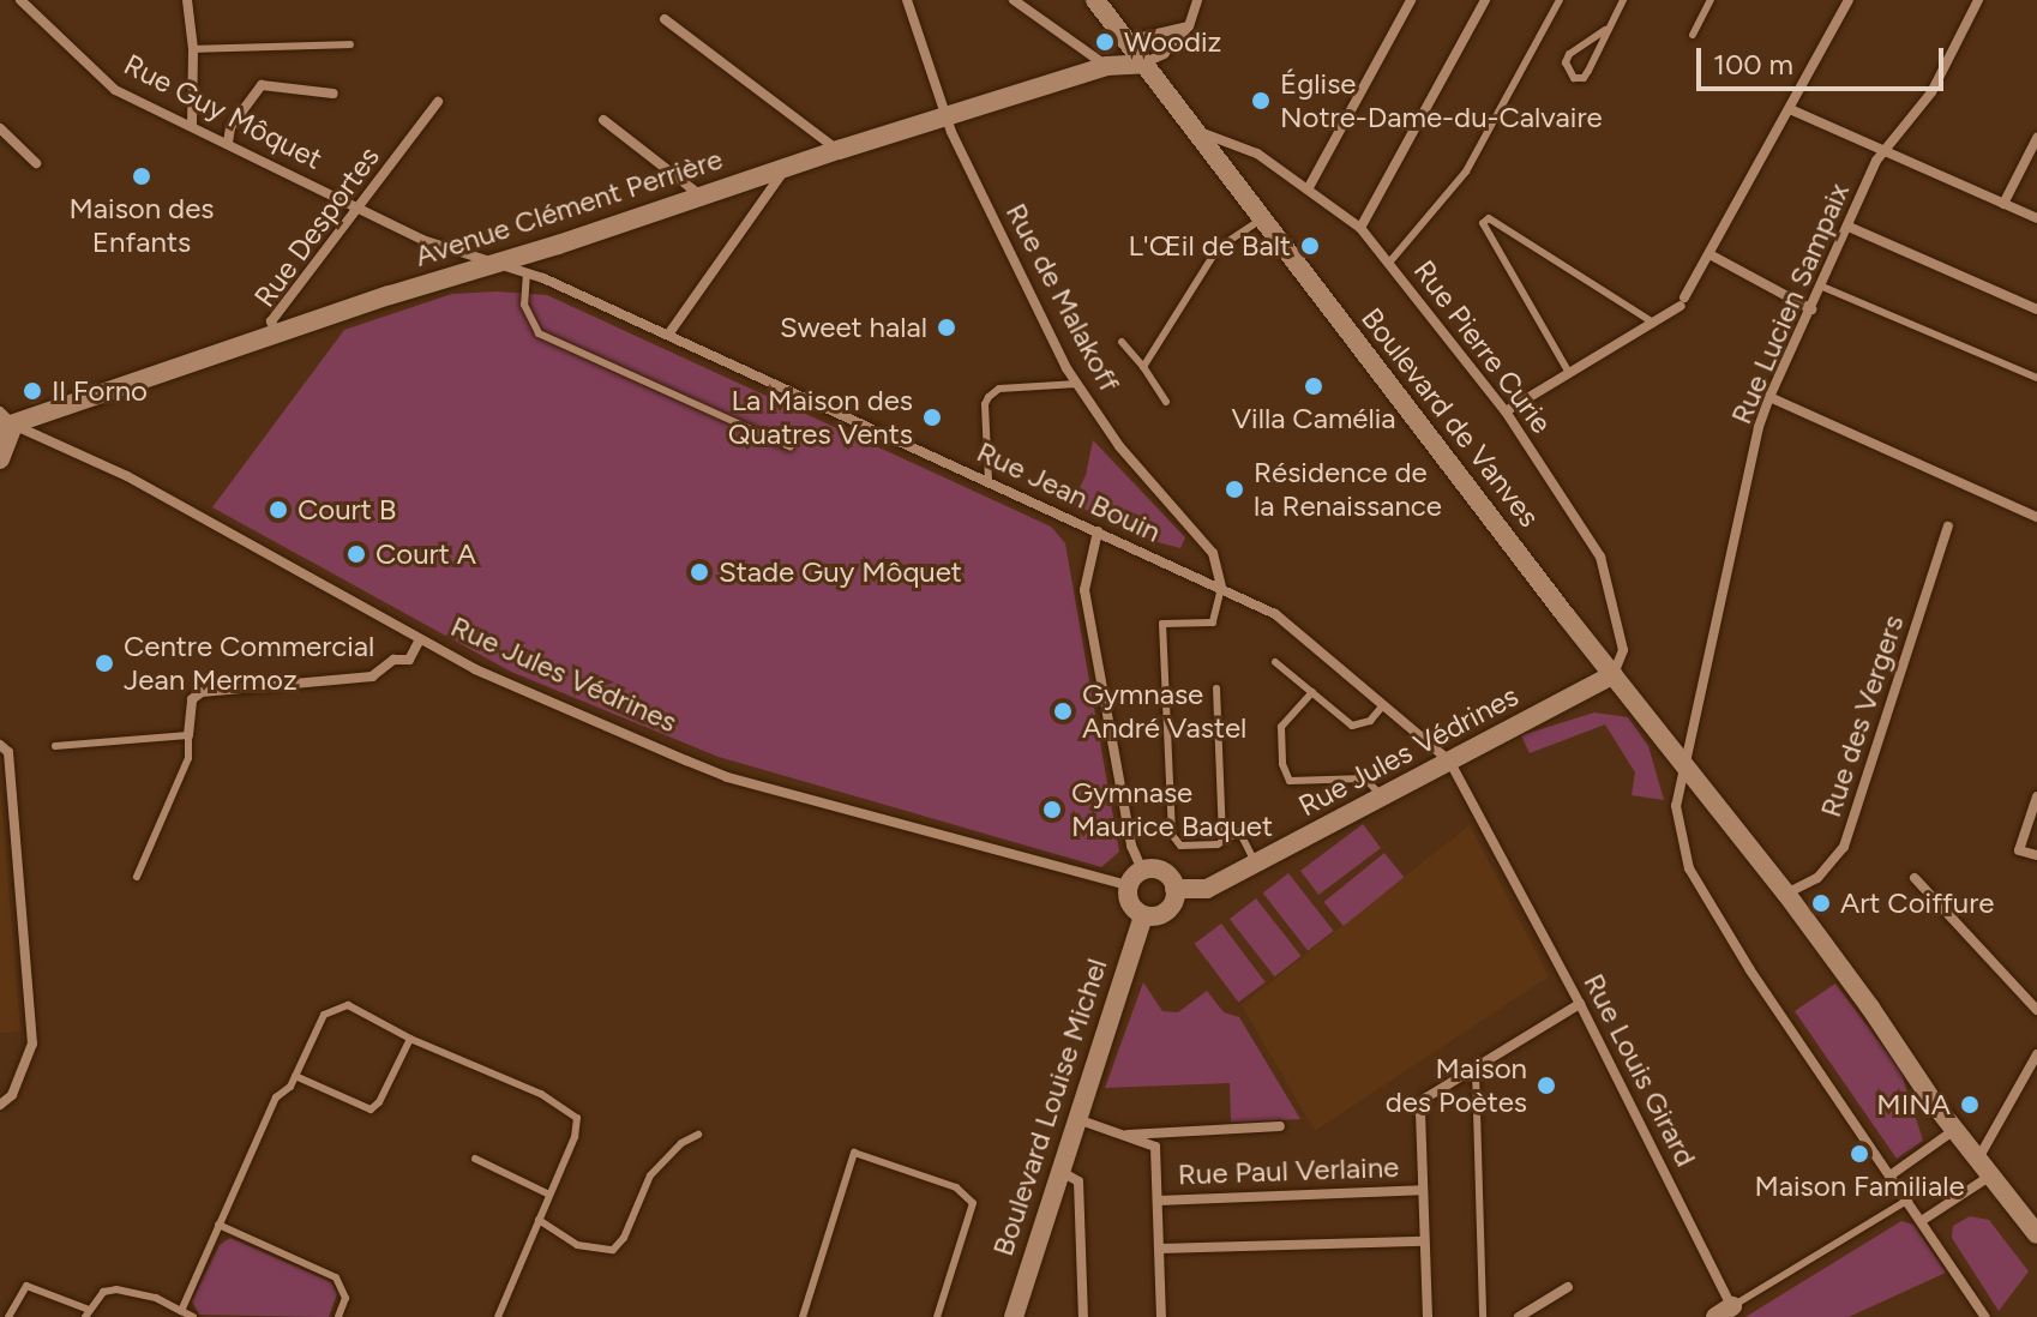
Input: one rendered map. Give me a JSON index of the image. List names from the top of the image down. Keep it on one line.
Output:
{"streets":{"street":["Rue Guy Môquet","Avenue Clément Perrière","Rue Desportes","Rue de Malakoff","Rue Lucien Sampaix","Rue Pierre Curie","Boulevard de Vanves","Rue Jean Bouin","Rue Jules Védrines","Rue des Vergers","Rue Louis Girard","Boulevard Louise Michel","Rue Paul Verlaine"]},"crossings":[["Rue Guy Môquet","Avenue Clément Perrière"],["Rue Guy Môquet","Rue Desportes"],["Rue Guy Môquet","Rue Jean Bouin"],["Avenue Clément Perrière","Rue Desportes"],["Avenue Clément Perrière","Rue de Malakoff"],["Avenue Clément Perrière","Boulevard de Vanves"],["Avenue Clément Perrière","Rue Jean Bouin"],["Avenue Clément Perrière","Rue Jules Védrines"],["Rue de Malakoff","Rue Jean Bouin"],["Rue Lucien Sampaix","Boulevard de Vanves"],["Rue Pierre Curie","Boulevard de Vanves"],["Rue Pierre Curie","Rue Jules Védrines"],["Boulevard de Vanves","Rue Jules Védrines"],["Boulevard de Vanves","Rue des Vergers"],["Rue Jean Bouin","Rue Jules Védrines"],["Rue Jean Bouin","Rue Louis Girard"],["Rue Jules Védrines","Boulevard Louise Michel"]],"places":["Woodiz","Église Notre-Dame-du-Calvaire","Maison des Enfants","L'Œil de Balt","Sweet halal","Villa Camélia","Il Forno","La Maison des Quatres Vents","Résidence de la Renaissance","Court B","Court A","Stade Guy Môquet","Centre Commercial Jean Mermoz","Gymnase André Vastel","Gymnase Maurice Baquet","Art Coiffure","Maison des Poètes","MINA","Maison Familiale"],"scale_bar":"100 m"}
